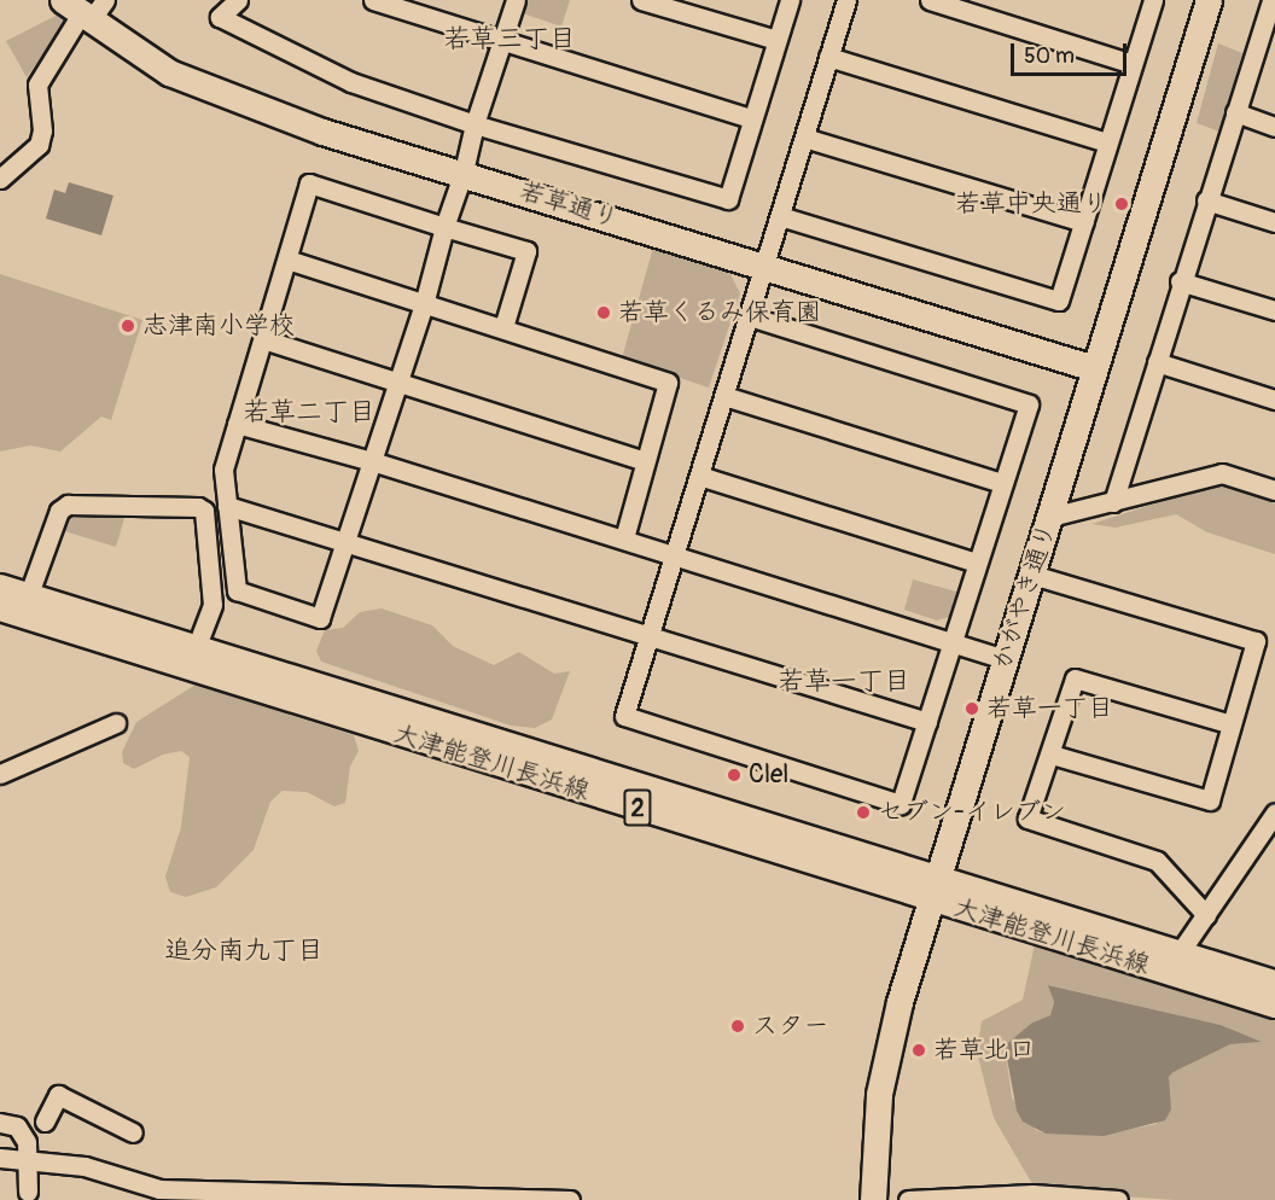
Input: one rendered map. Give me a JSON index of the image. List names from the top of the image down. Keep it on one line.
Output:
{"streets":{"main road":["大津能登川長浜線","2"],"street":["若草通り","かがやき通り"]},"crossings":[["若草通り","かがやき通り"],["かがやき通り","大津能登川長浜線"]],"districts":["若草三丁目","若草二丁目","若草一丁目","追分南九丁目"],"places":["若草中央通り","若草くるみ保育園","志津南小学校","若草一丁目","Clel","セブン-イレブン","スター","若草北口"],"scale_bar":"50 m"}
